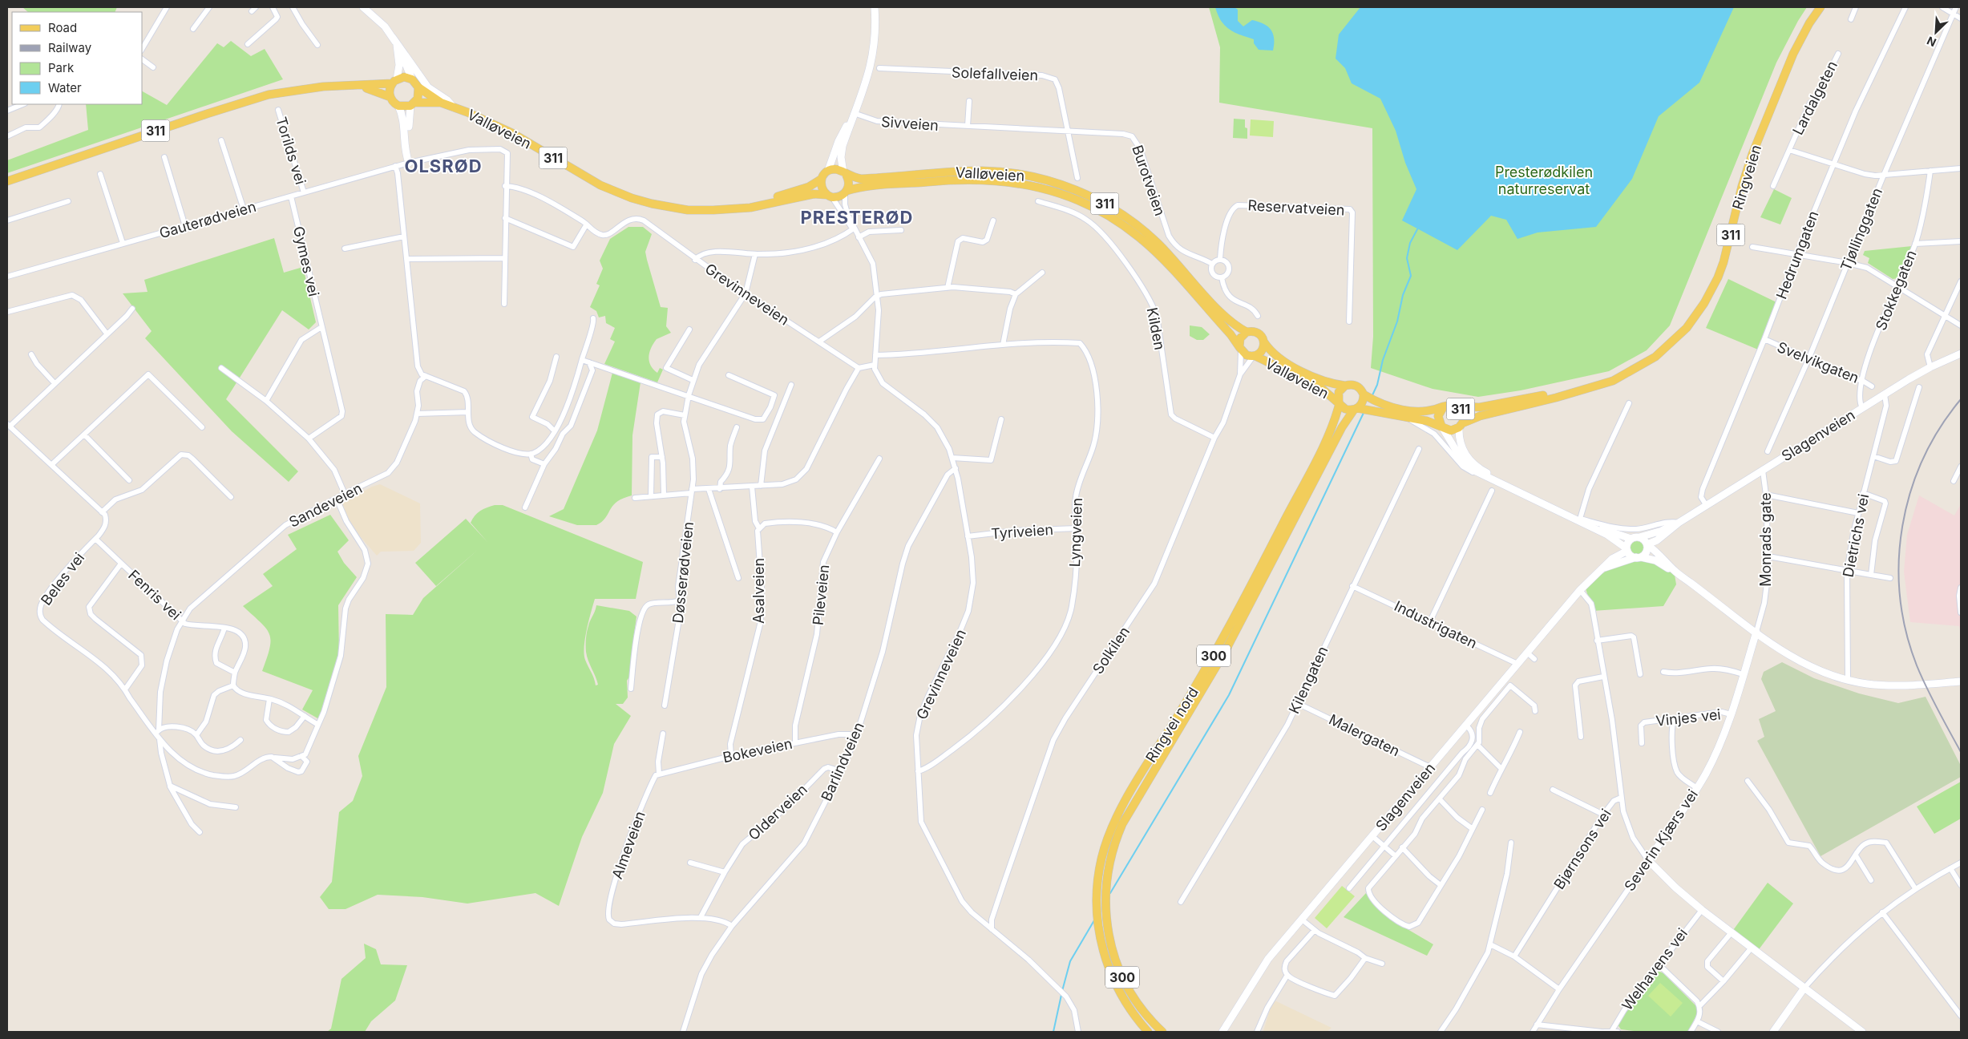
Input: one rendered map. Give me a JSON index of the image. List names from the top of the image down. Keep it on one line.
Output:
{"streets":{"main road":["Valløveien","311","Ringveien","Slagenveien","300","Ringvei nord","Severin Kjærs vei"],"street":["Solefallveien","Lardalgeten","Sivveien","Torilds vei","Burotveien","Reservatveien","Gauterødveien","Tjøllinggaten","Hedrumgaten","Gymes vei","Stokkegaten","Grevinneveien","Kilden","Svelvikgaten","Sandeveien","Tyriveien","Lyngveien","Dietrichs vei","Monrads gate","Døsserødveien","Beles vei","Asalveien","Fenris vei","Pileveien","Industrigaten","Solkilen","Kilengaten","Vinjes vei","Malergaten","Bokeveien","Barlindveien","Olderveien","Almeveien","Bjørnsons vei","Welhavens vei"]},"crossings":[["Solefallveien","Sivveien"],["Solefallveien","Burotveien"],["Sivveien","Burotveien"],["Valløveien","311"],["Valløveien","Ringveien"],["Valløveien","Solkilen"],["Valløveien","Ringvei nord"],["311","Ringveien"],["Torilds vei","Gauterødveien"],["Burotveien","Reservatveien"],["Gauterødveien","Gymes vei"],["Tjøllinggaten","Svelvikgaten"],["Hedrumgaten","Svelvikgaten"],["Hedrumgaten","Slagenveien"],["Stokkegaten","Svelvikgaten"],["Stokkegaten","Slagenveien"],["Grevinneveien","Tyriveien"],["Grevinneveien","Lyngveien"],["Grevinneveien","Døsserødveien"],["Grevinneveien","Solkilen"],["Grevinneveien","Barlindveien"],["Kilden","Solkilen"],["Slagenveien","Dietrichs vei"],["Slagenveien","Monrads gate"],["Slagenveien","Industrigaten"],["Slagenveien","Malergaten"],["Slagenveien","Bjørnsons vei"],["Sandeveien","Beles vei"],["Sandeveien","Fenris vei"],["Tyriveien","Lyngveien"],["Monrads gate","Severin Kjærs vei"],["Beles vei","Fenris vei"],["Asalveien","Bokeveien"],["Pileveien","Bokeveien"],["Industrigaten","Kilengaten"],["Kilengaten","Malergaten"],["Vinjes vei","Severin Kjærs vei"],["Bokeveien","Barlindveien"],["Bokeveien","Almeveien"],["Barlindveien","Olderveien"],["Olderveien","Almeveien"]],"districts":["OLSRØD","PRESTERØD"],"parks":["Presterødkilen naturreservat"],"legend":["Road","Railway","Park","Water"],"north":"bottom left"}
